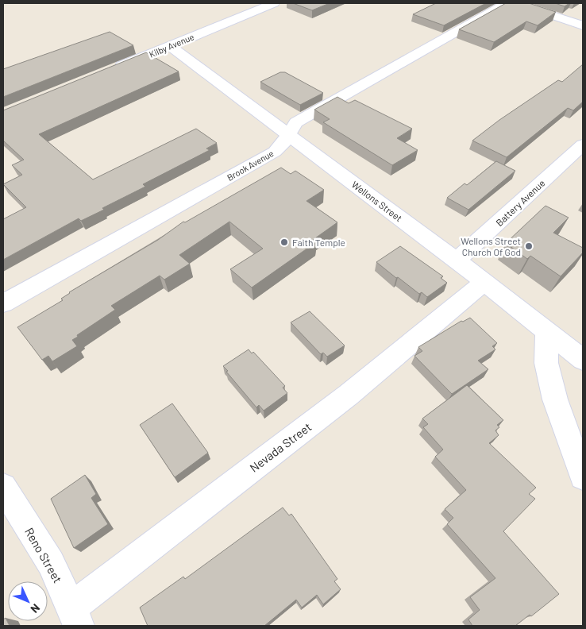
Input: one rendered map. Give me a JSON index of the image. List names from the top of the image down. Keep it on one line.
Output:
{"streets":{"street":["Kilby Avenue","Brook Avenue","Wellons Street","Battery Avenue","Nevada Street","Reno Street"]},"crossings":[["Kilby Avenue","Wellons Street"],["Brook Avenue","Wellons Street"],["Wellons Street","Battery Avenue"],["Wellons Street","Nevada Street"],["Nevada Street","Reno Street"]],"places":["Faith Temple","Wellons Street Church Of God"],"north":"bottom right"}
